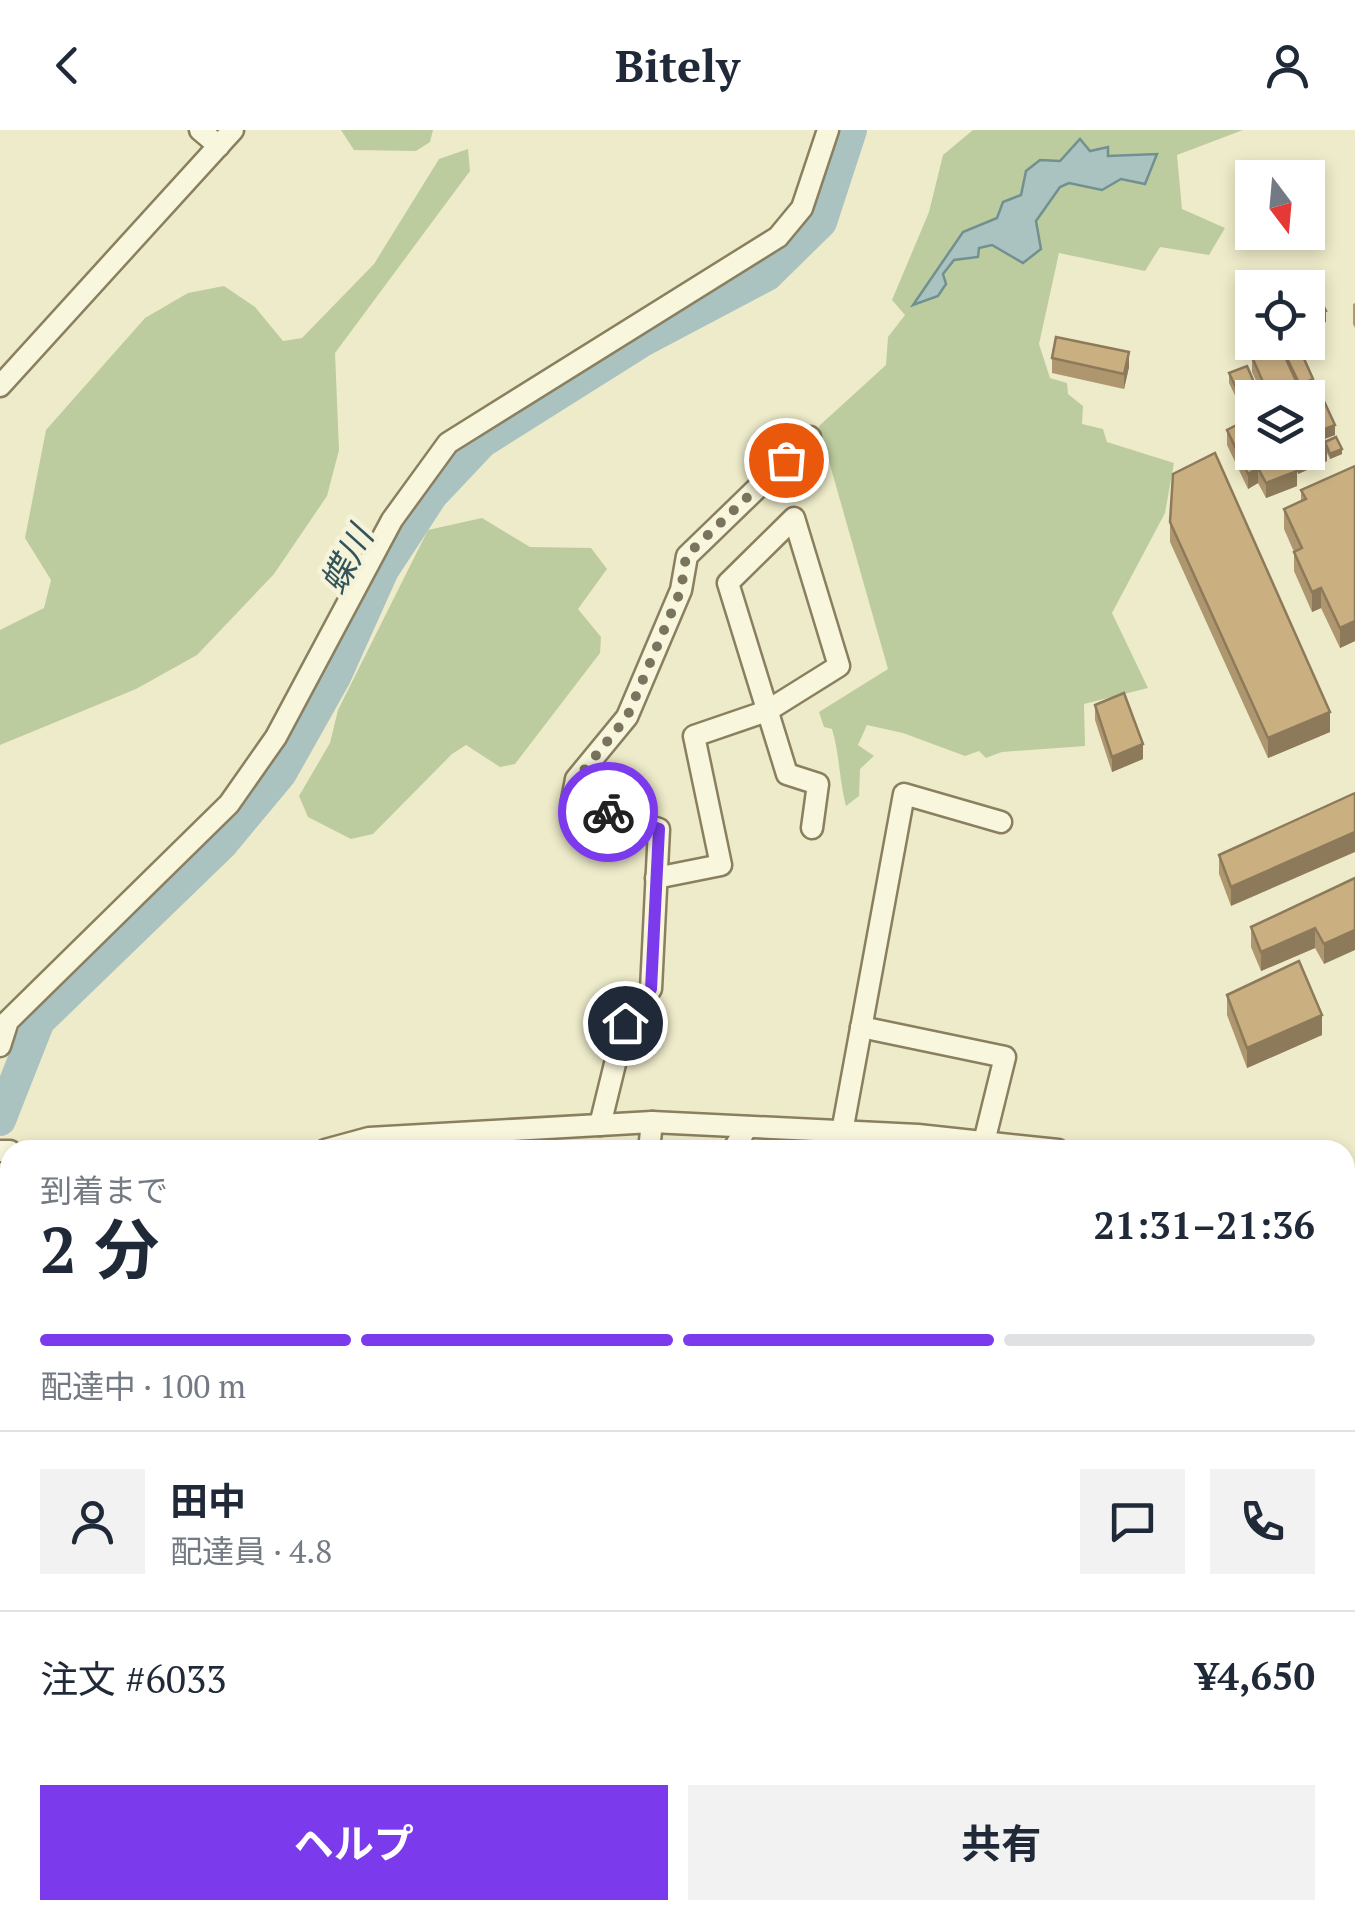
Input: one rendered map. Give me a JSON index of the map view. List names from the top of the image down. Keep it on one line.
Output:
{"water":["蝶川"],"north":"bottom","page":{"header":"Bitely","heading":["2 分","到着まで","21:31–21:36"],"panel":["田中","配達員 · 4.8","注文 #6033","¥4,650"],"bar":"配達中 · 100 m","buttons":["ヘルプ","共有"]}}
